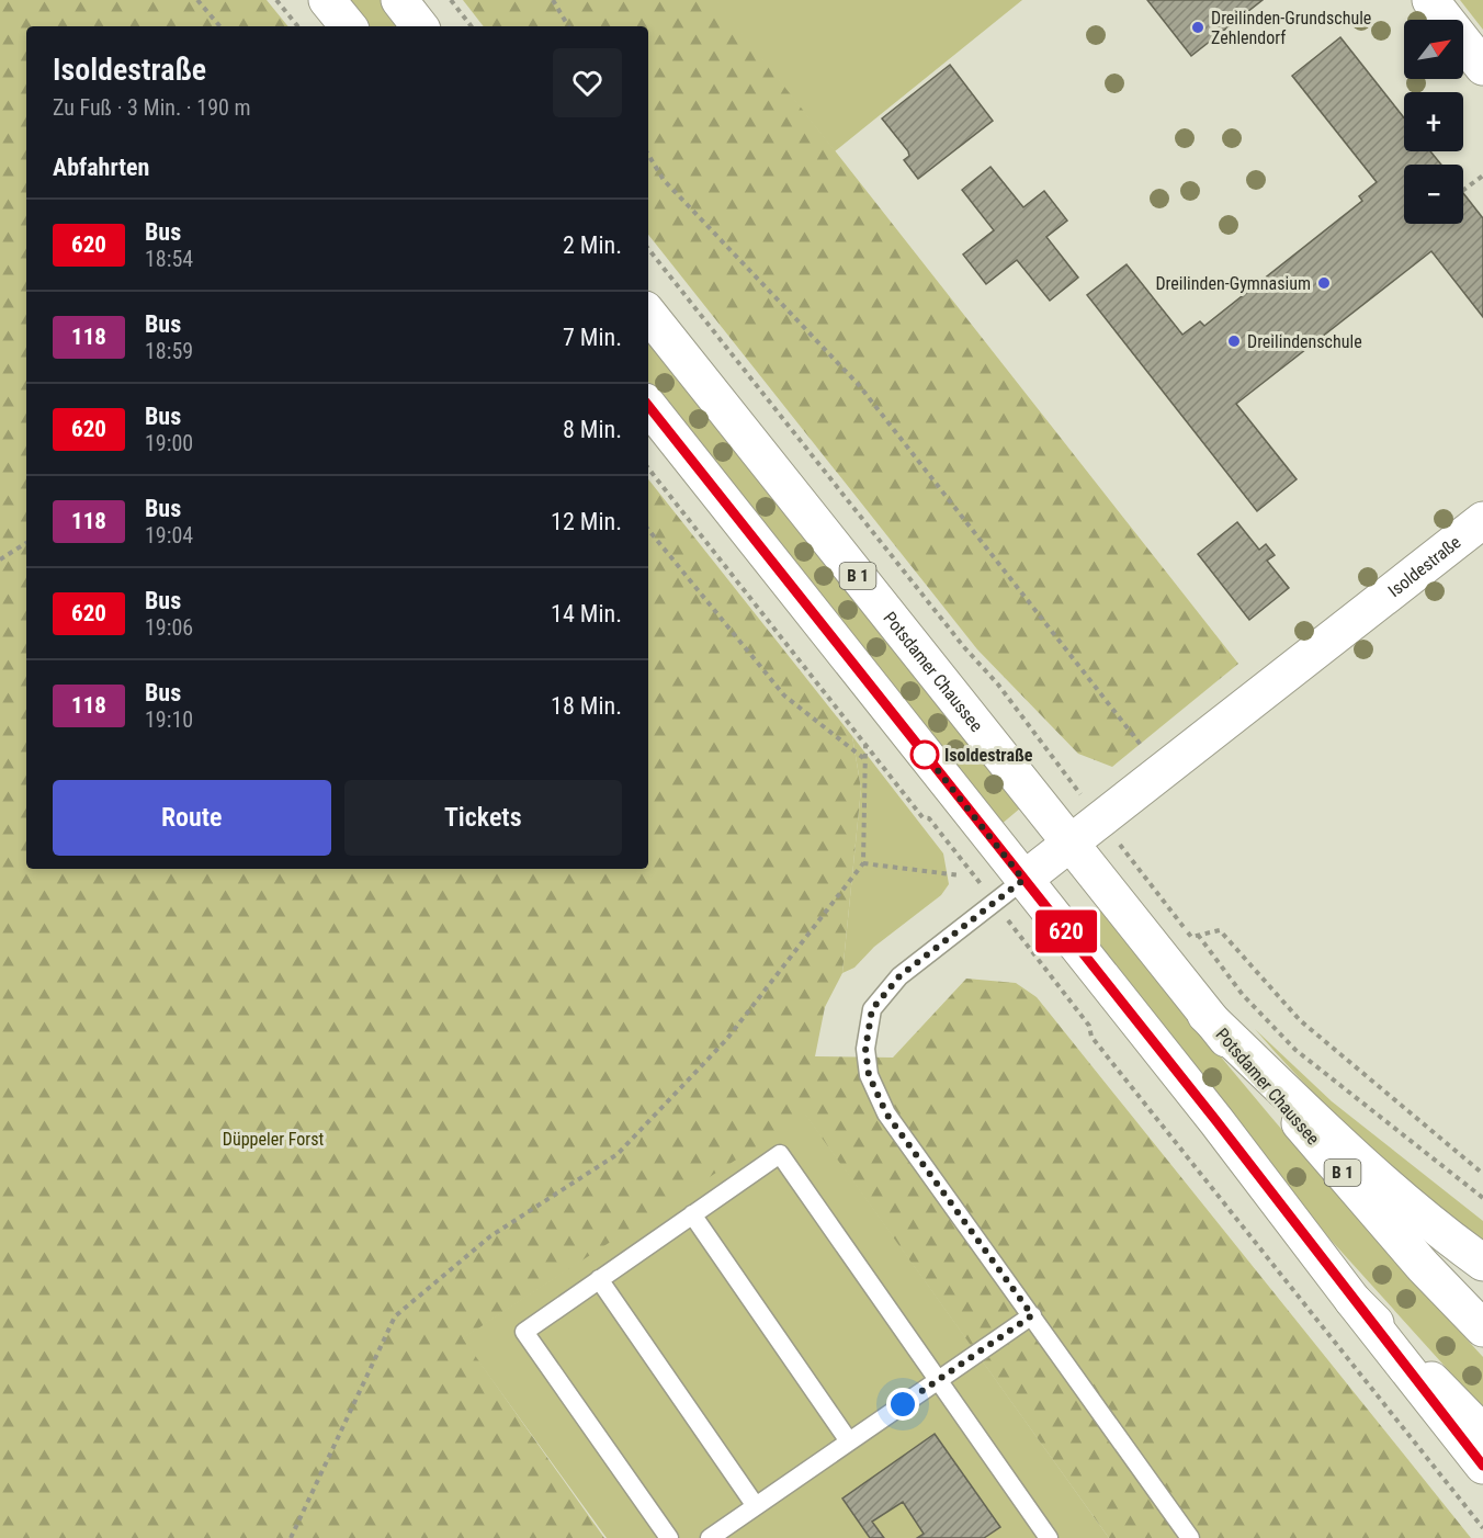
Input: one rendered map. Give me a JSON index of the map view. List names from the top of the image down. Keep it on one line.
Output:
{"streets":{"main road":["Isoldestraße","B 1","Potsdamer Chaussee"]},"crossings":[["Isoldestraße","Potsdamer Chaussee"]],"parks":["Düppeler Forst"],"places":["Dreilinden-Grundschule Zehlendorf","Dreilinden-Gymnasium","Dreilindenschule","Isoldestraße"],"lines":["bus line 620"],"north":"top right","page":{"on_map":"620","map_buttons":["+","−"],"heading":[["Isoldestraße","Zu Fuß · 3 Min. · 190 m"],"Abfahrten"],"list":[{"mark":"620","name":"Bus","note":"18:54","value":"2 Min."},{"mark":"118","name":"Bus","note":"18:59","value":"7 Min."},{"mark":"620","name":"Bus","note":"19:00","value":"8 Min."},{"mark":"118","name":"Bus","note":"19:04","value":"12 Min."},{"mark":"620","name":"Bus","note":"19:06","value":"14 Min."},{"mark":"118","name":"Bus","note":"19:10","value":"18 Min."}],"buttons":["Route","Tickets"]}}
